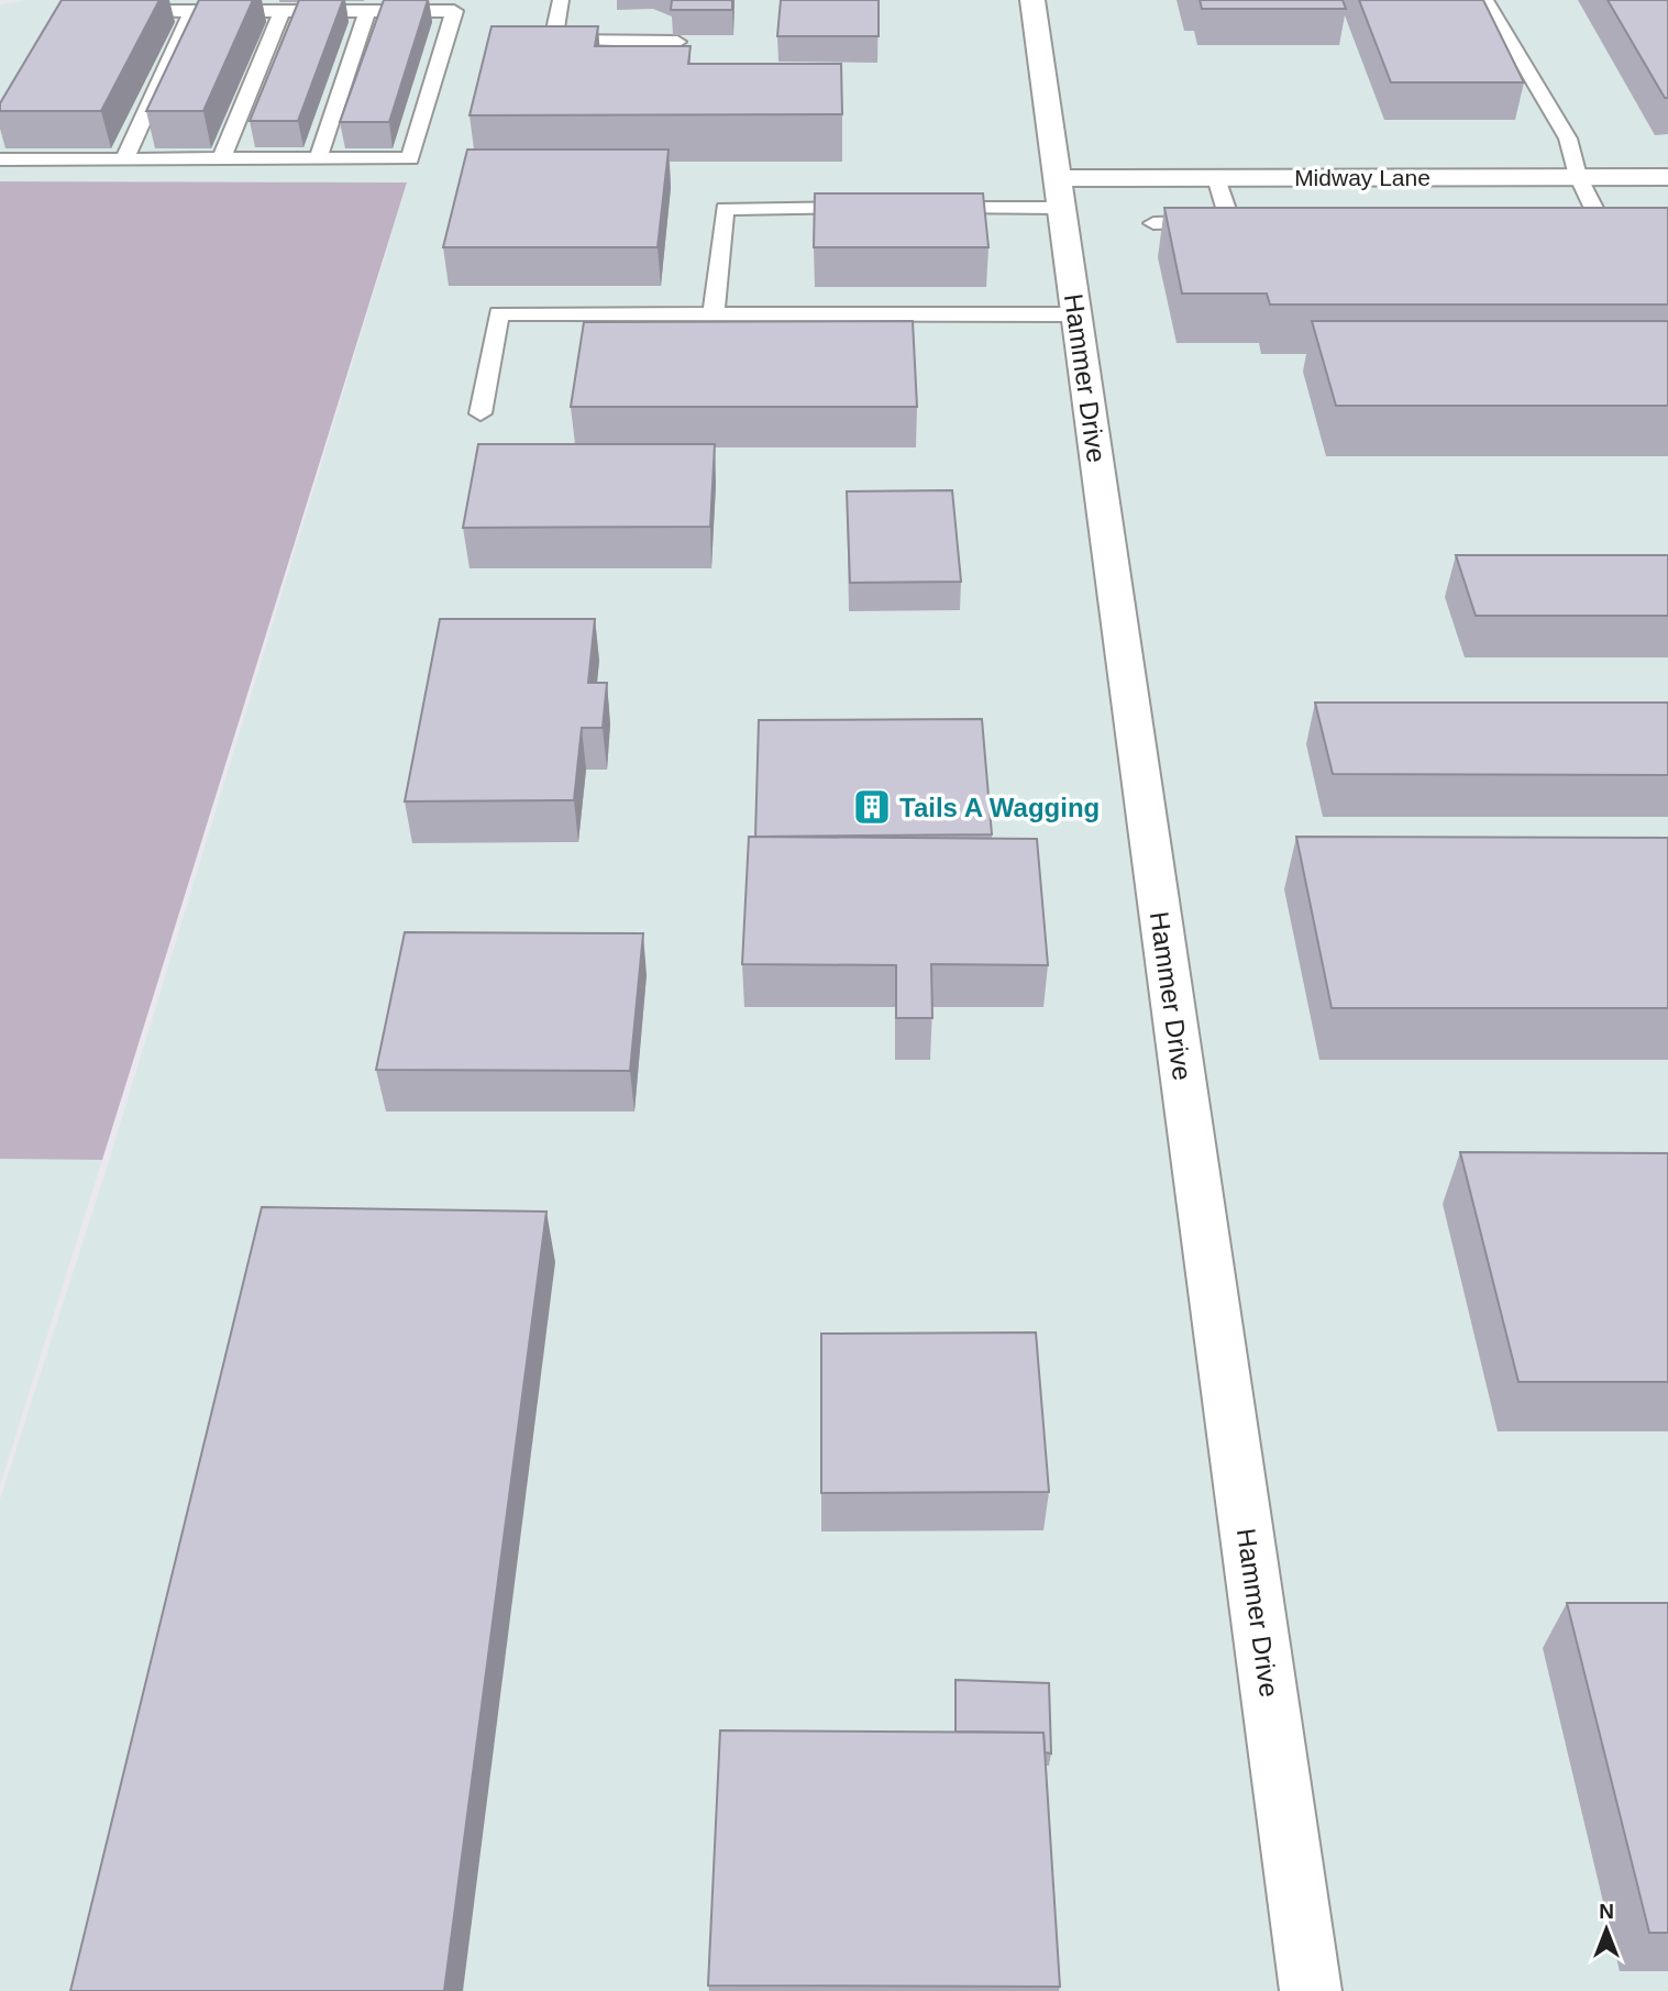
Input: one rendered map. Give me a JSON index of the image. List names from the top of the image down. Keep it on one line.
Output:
{"streets":{"street":["Midway Lane","Hammer Drive"]},"crossings":[["Midway Lane","Hammer Drive"]],"places":{"building":["Tails A Wagging"]},"north":"top"}
